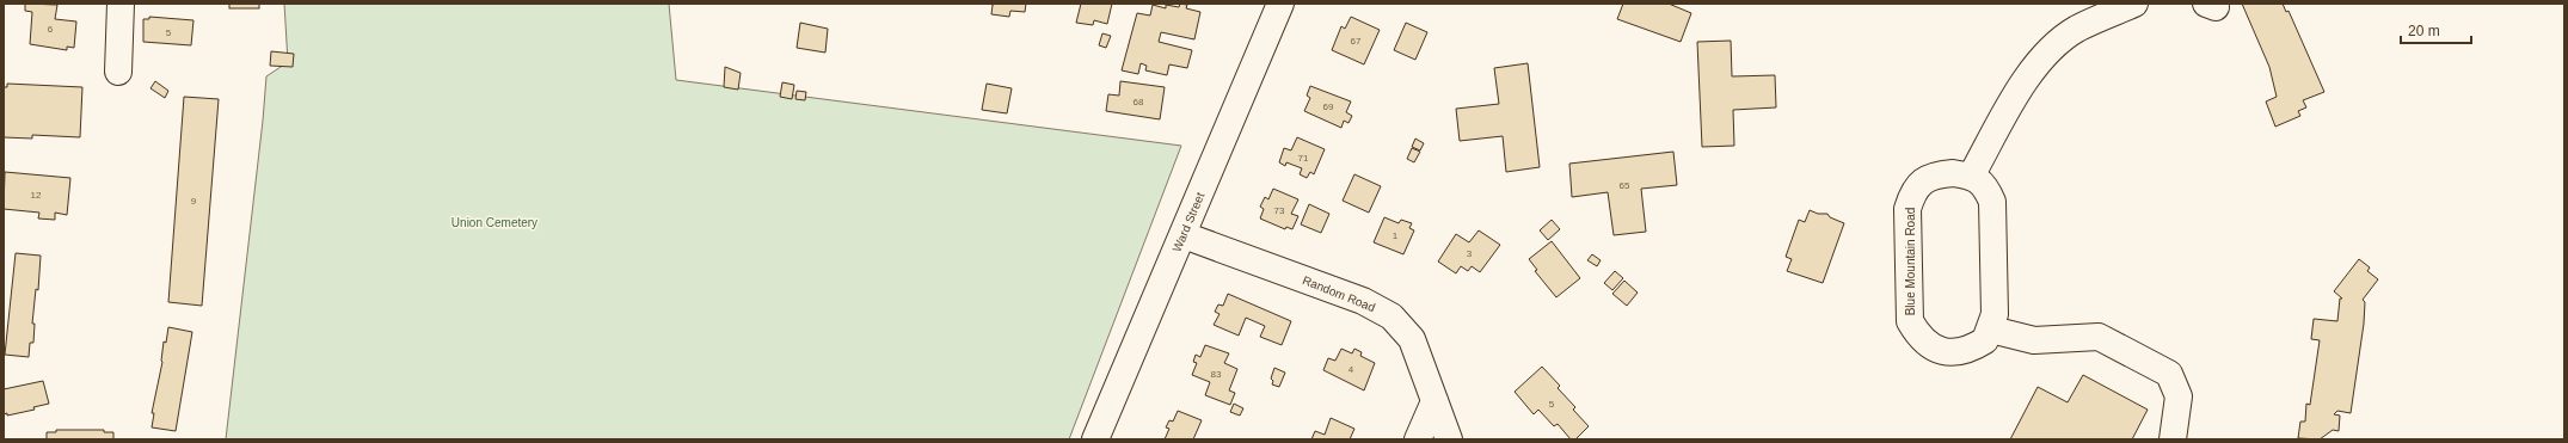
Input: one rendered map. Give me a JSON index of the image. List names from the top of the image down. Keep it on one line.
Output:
{"streets":{"street":["Ward Street","Blue Mountain Road","Random Road"]},"crossings":[["Ward Street","Random Road"]],"parks":["Union Cemetery"],"house_numbers":["6","5","67","68","69","71","65","12","9","73","1","3","4","83","5"],"scale_bar":"20 m"}
